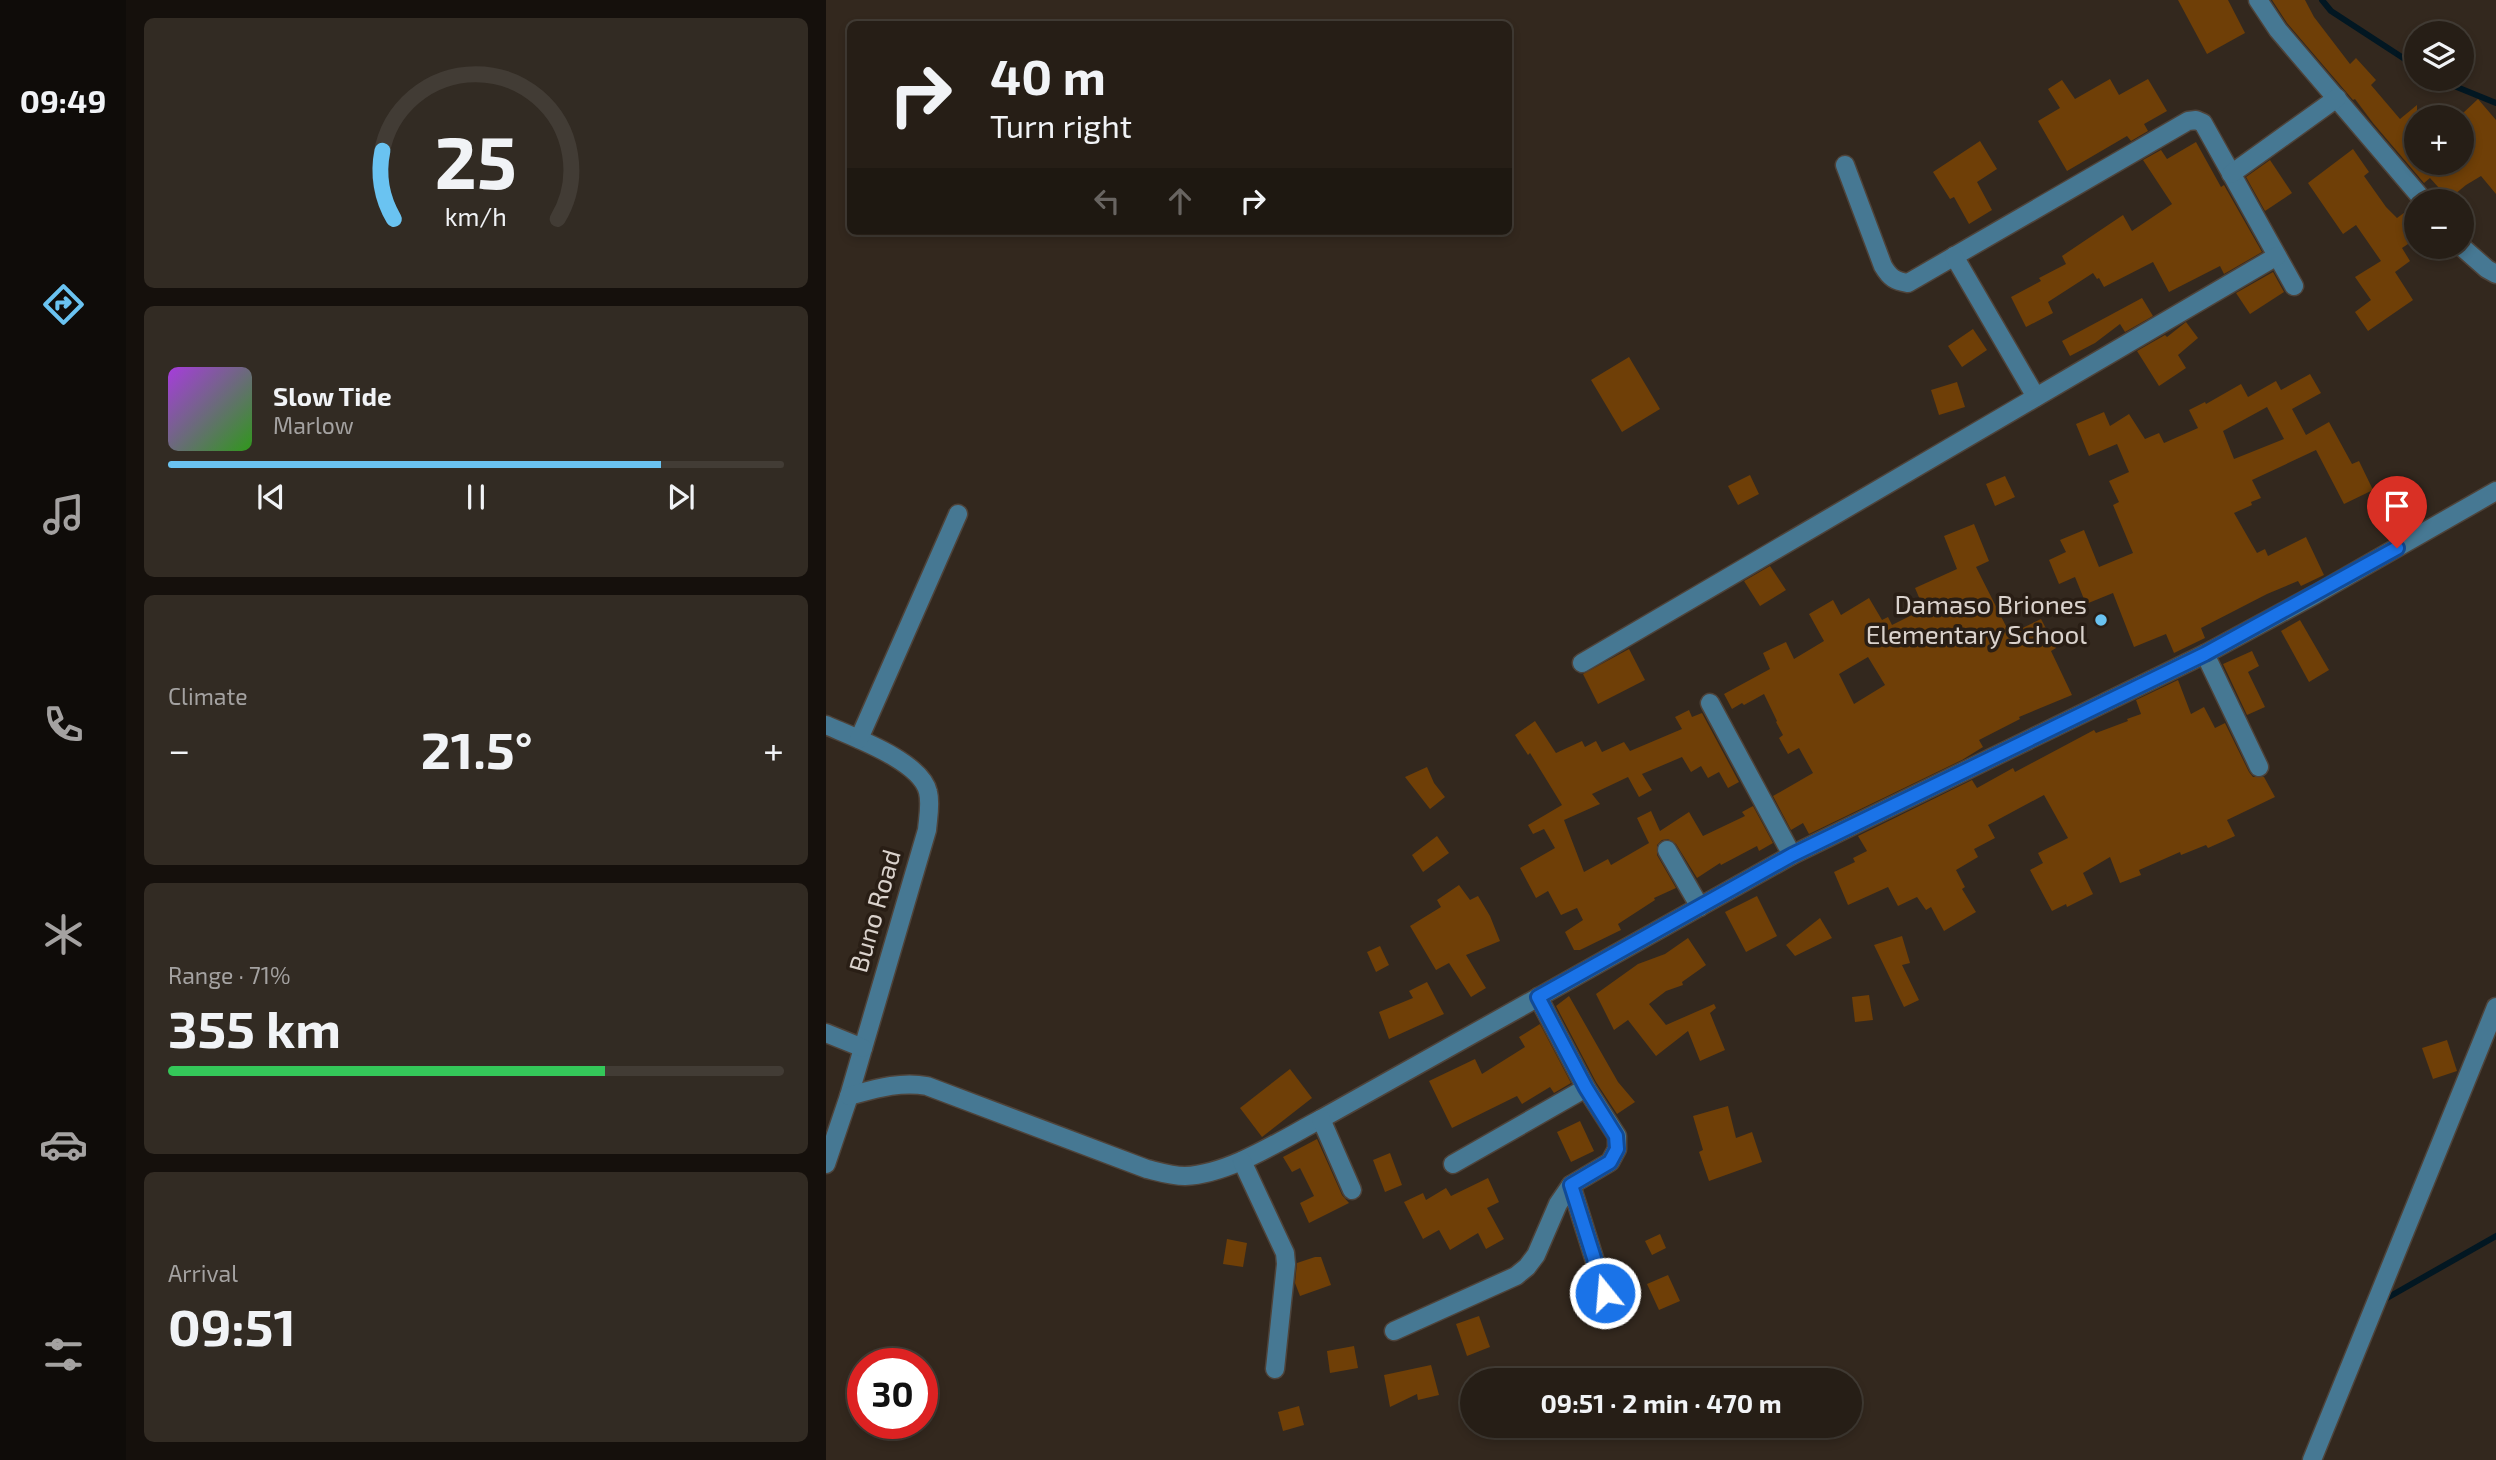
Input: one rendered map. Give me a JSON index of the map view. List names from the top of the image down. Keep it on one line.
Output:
{"streets":{"street":["Buno Road"]},"places":["Damaso Briones Elementary School"],"page":{"tabs":"09:49","map_buttons":["+","−"],"turn":["40 m","Turn right"],"song":["Slow Tide","Marlow"],"tile":["Climate",["Range · 71%","355 km"],["Arrival","09:51"]],"heat":["−","21.5°","+"],"limit":"30","trip":"09:51 · 2 min · 470 m","gauge":["25","km/h"]}}
